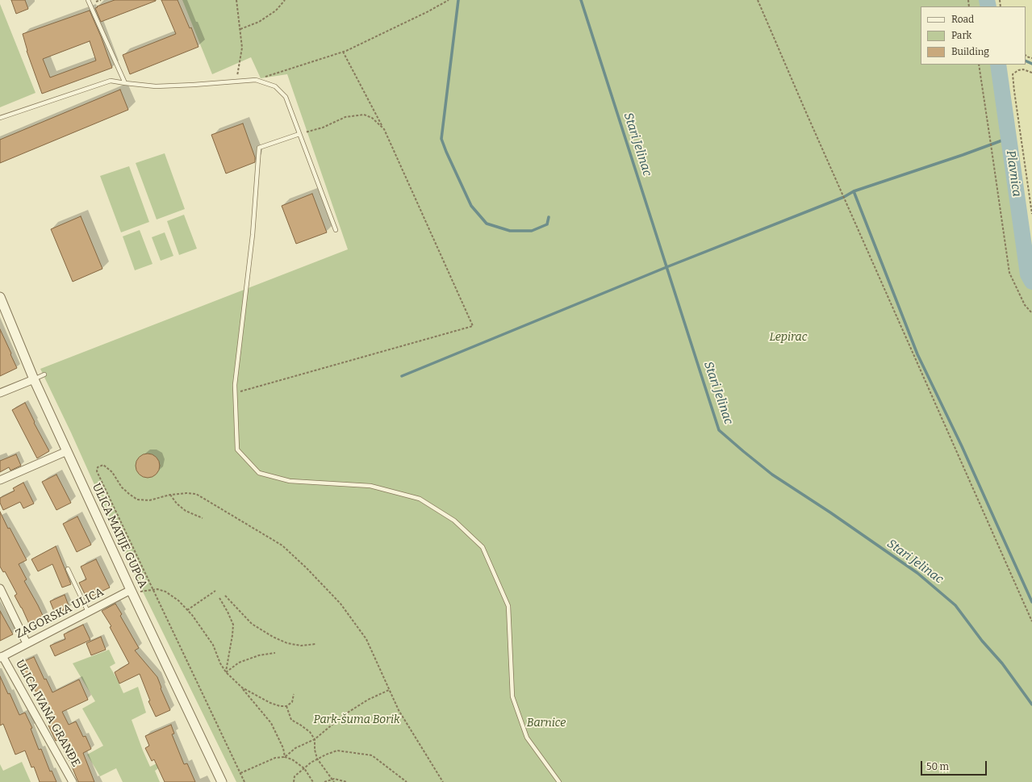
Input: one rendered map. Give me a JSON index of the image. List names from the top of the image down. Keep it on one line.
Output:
{"streets":{"street":["ULICA MATIJE GUPCA","ZAGORSKA ULICA","ULICA IVANA GRANĐE"]},"crossings":[["ULICA MATIJE GUPCA","ZAGORSKA ULICA"],["ZAGORSKA ULICA","ULICA IVANA GRANĐE"]],"water":["Stari Jelinac","Plavnica"],"parks":["Lepirac","Park-šuma Borik","Barnice"],"legend":["Road","Park","Building"],"scale_bar":"50 m"}
